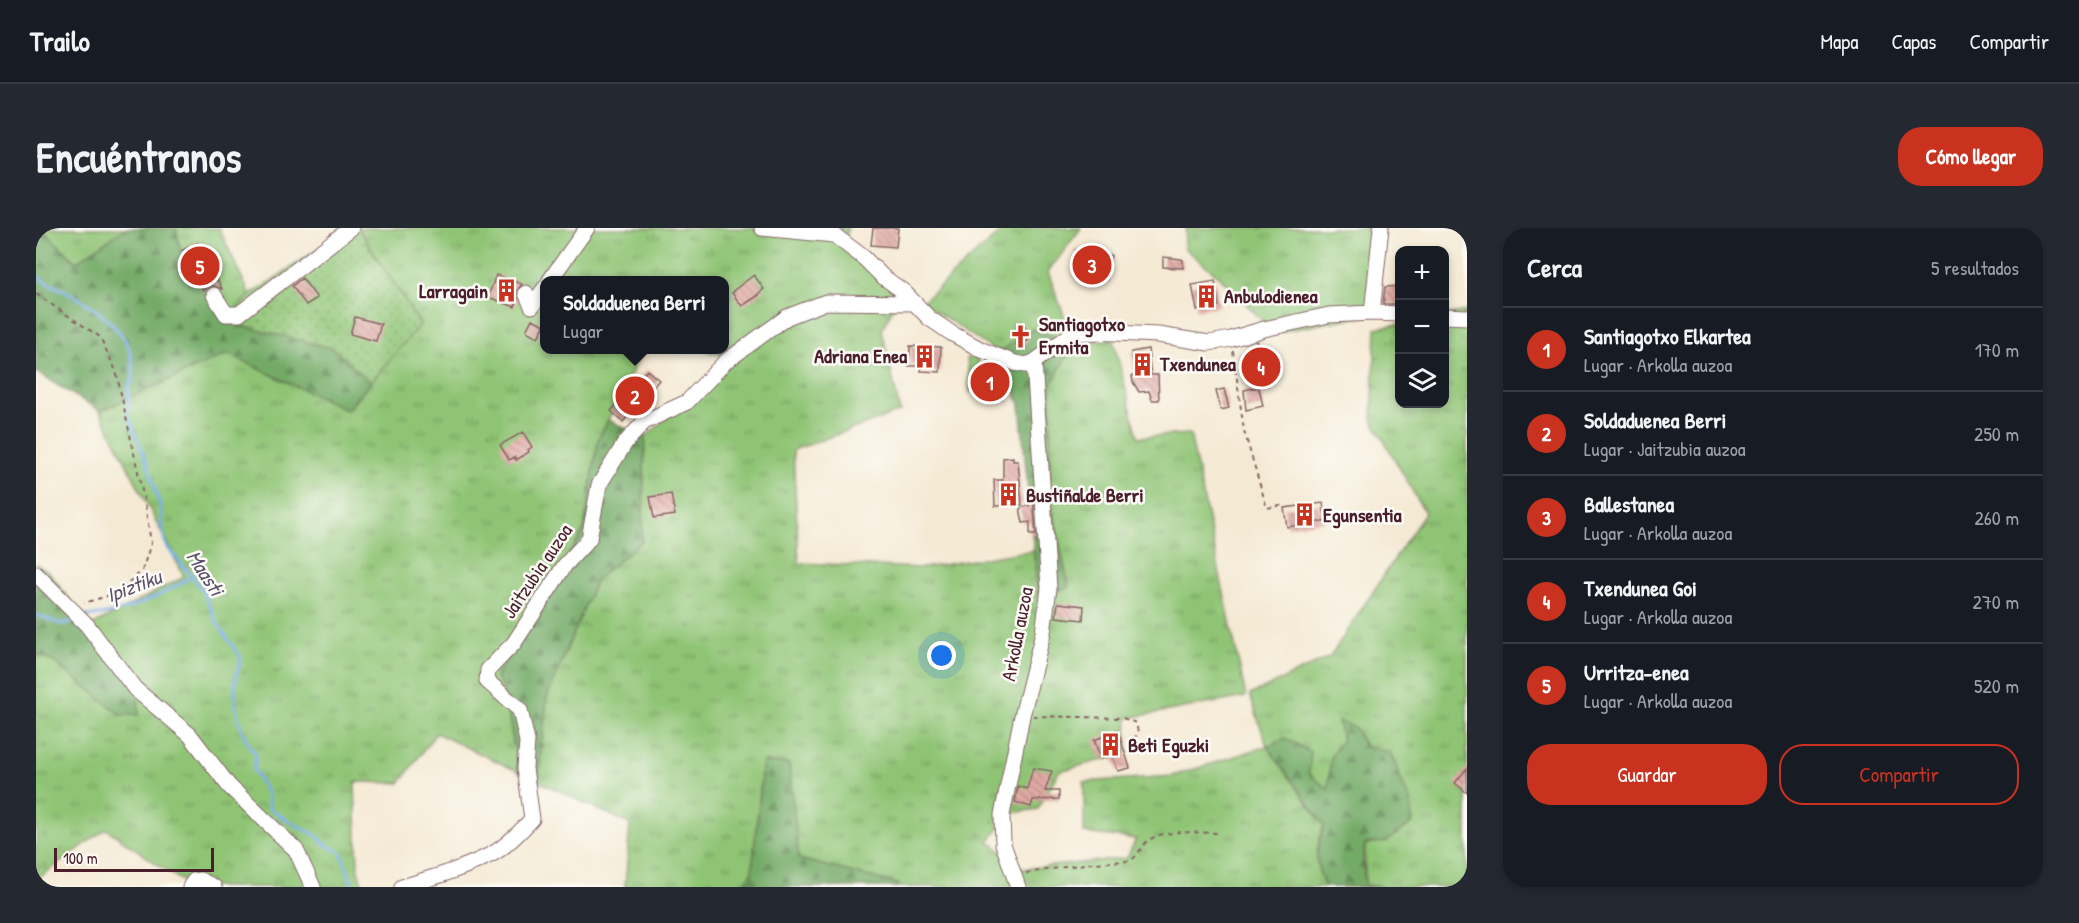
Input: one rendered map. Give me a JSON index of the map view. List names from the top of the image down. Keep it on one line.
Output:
{"streets":{"street":["Jaitzubia auzoa","Arkolla auzoa"]},"water":["Maasti","Ipiztiku"],"places":{"building":["Larragain","Anbulodienea","Adriana Enea","Txendunea","Bustiñalde Berri","Egunsentia","Beti Eguzki"],"church":["Santiagotxo Ermita"]},"scale_bar":"100 m","page":{"header":"Trailo","nav":["Mapa","Capas","Compartir"],"buttons":["Cómo llegar",["Guardar","Compartir"]],"title":"Encuéntranos","heading":["Cerca","5 resultados"],"pins":["3","5","4","1","2"],"map_buttons":["+","−"],"popup":["Soldaduenea Berri","Lugar"],"list":[{"mark":"1","name":"Santiagotxo Elkartea","note":"Lugar · Arkolla auzoa","value":"170 m"},{"mark":"2","name":"Soldaduenea Berri","note":"Lugar · Jaitzubia auzoa","value":"250 m"},{"mark":"3","name":"Ballestanea","note":"Lugar · Arkolla auzoa","value":"260 m"},{"mark":"4","name":"Txendunea Goi","note":"Lugar · Arkolla auzoa","value":"270 m"},{"mark":"5","name":"Urritza-enea","note":"Lugar · Arkolla auzoa","value":"520 m"}],"scale":"100 m"}}
